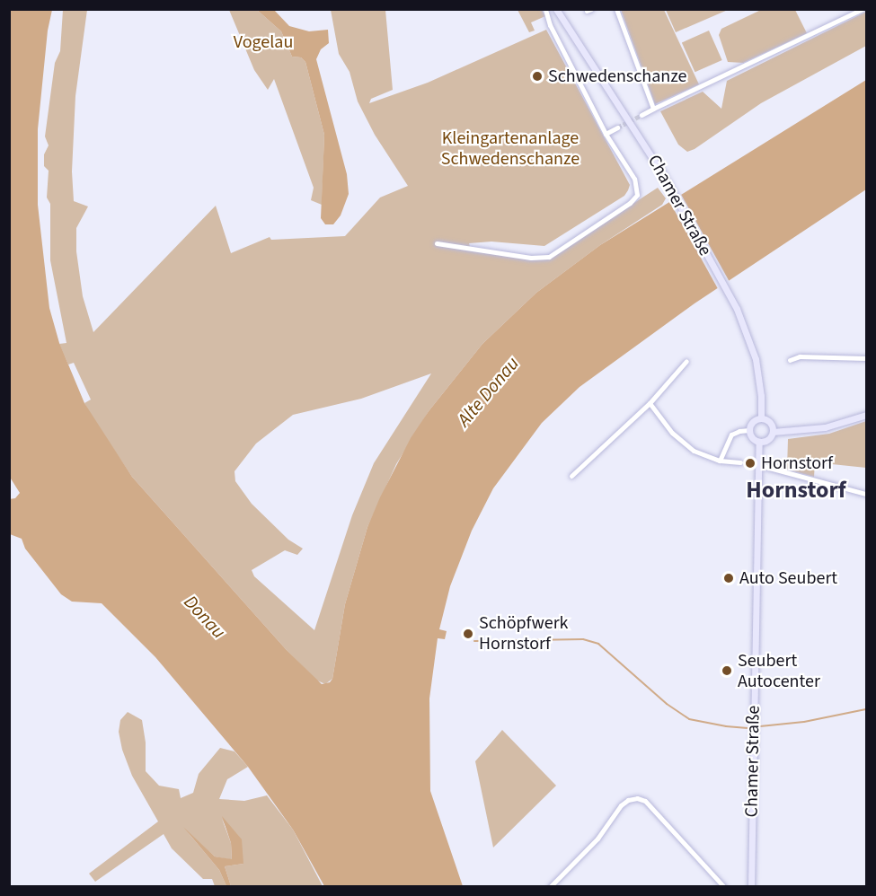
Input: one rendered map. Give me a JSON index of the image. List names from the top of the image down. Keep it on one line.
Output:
{"streets":{"main road":["Chamer Straße"]},"districts":["Hornstorf"],"water":["Alte Donau","Donau"],"parks":["Vogelau","Kleingartenanlage Schwedenschanze"],"places":["Schwedenschanze","Hornstorf","Auto Seubert","Schöpfwerk Hornstorf","Seubert Autocenter"]}
